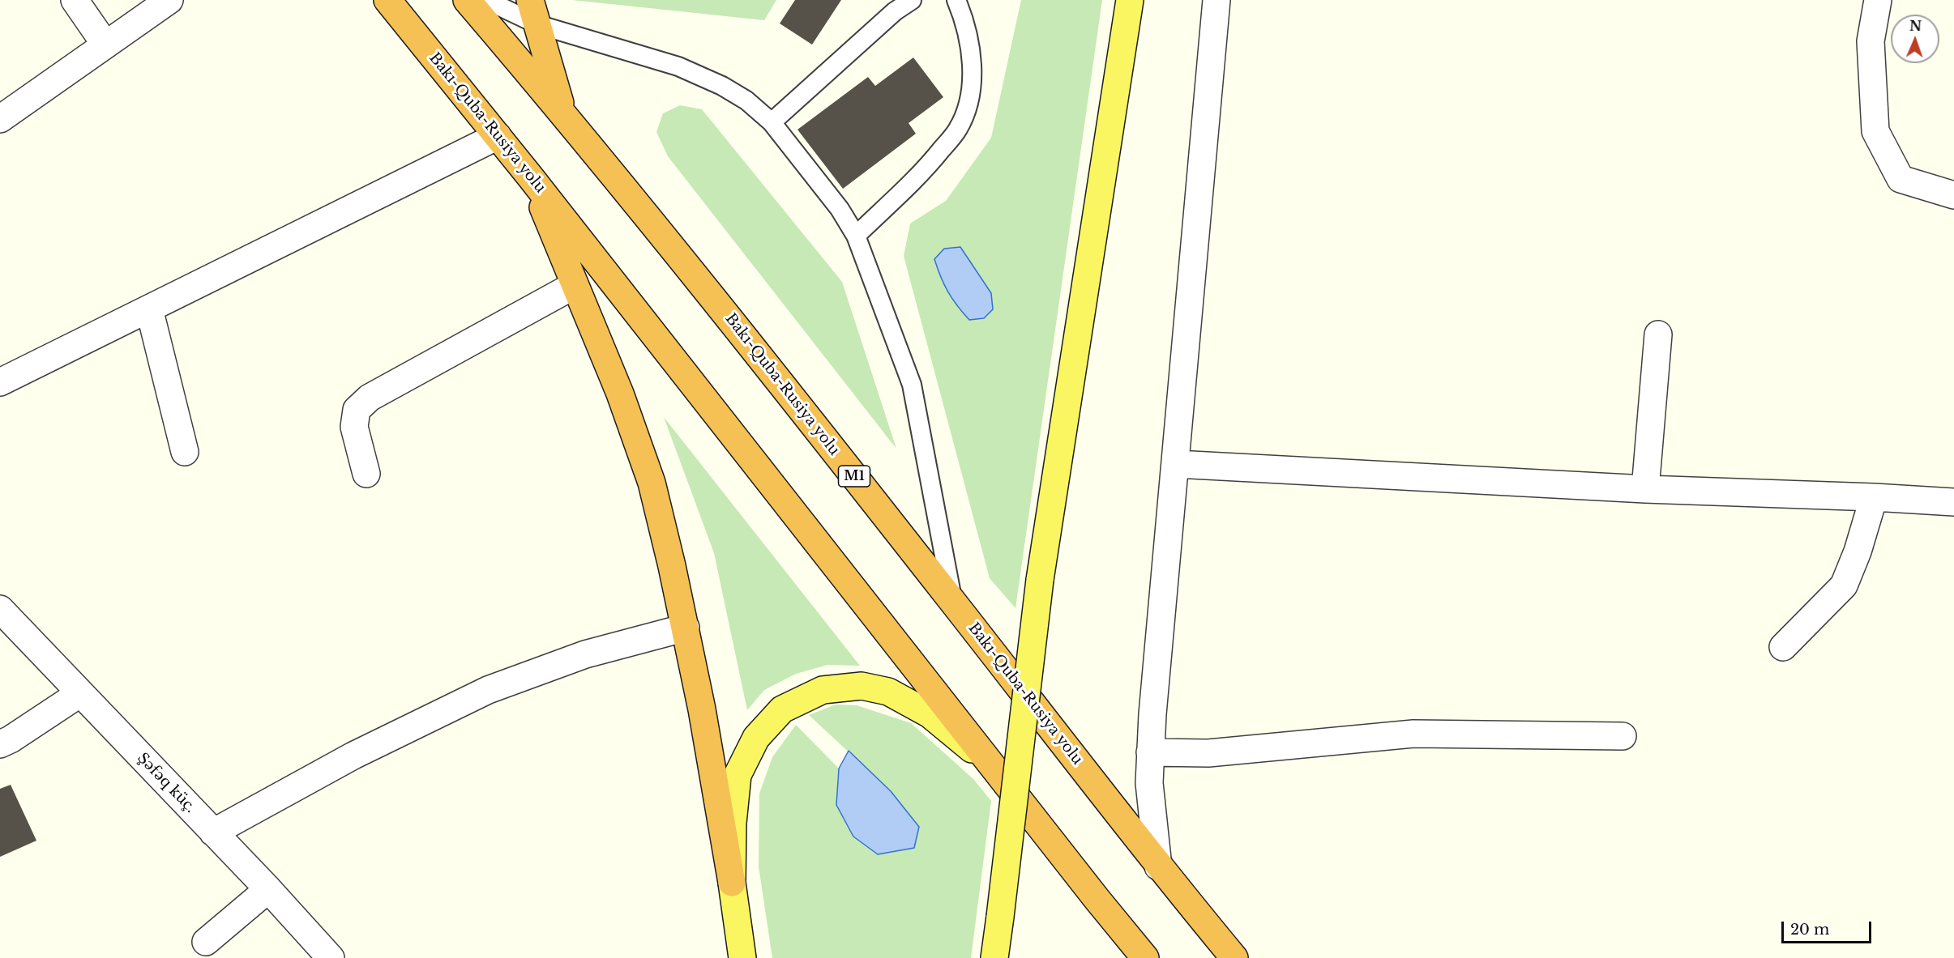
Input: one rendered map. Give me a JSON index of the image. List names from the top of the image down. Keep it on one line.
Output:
{"streets":{"highway":["Bakı-Quba-Rusiya yolu","M1"],"street":["Şəfəq küç."]},"scale_bar":"20 m","north":"top"}
